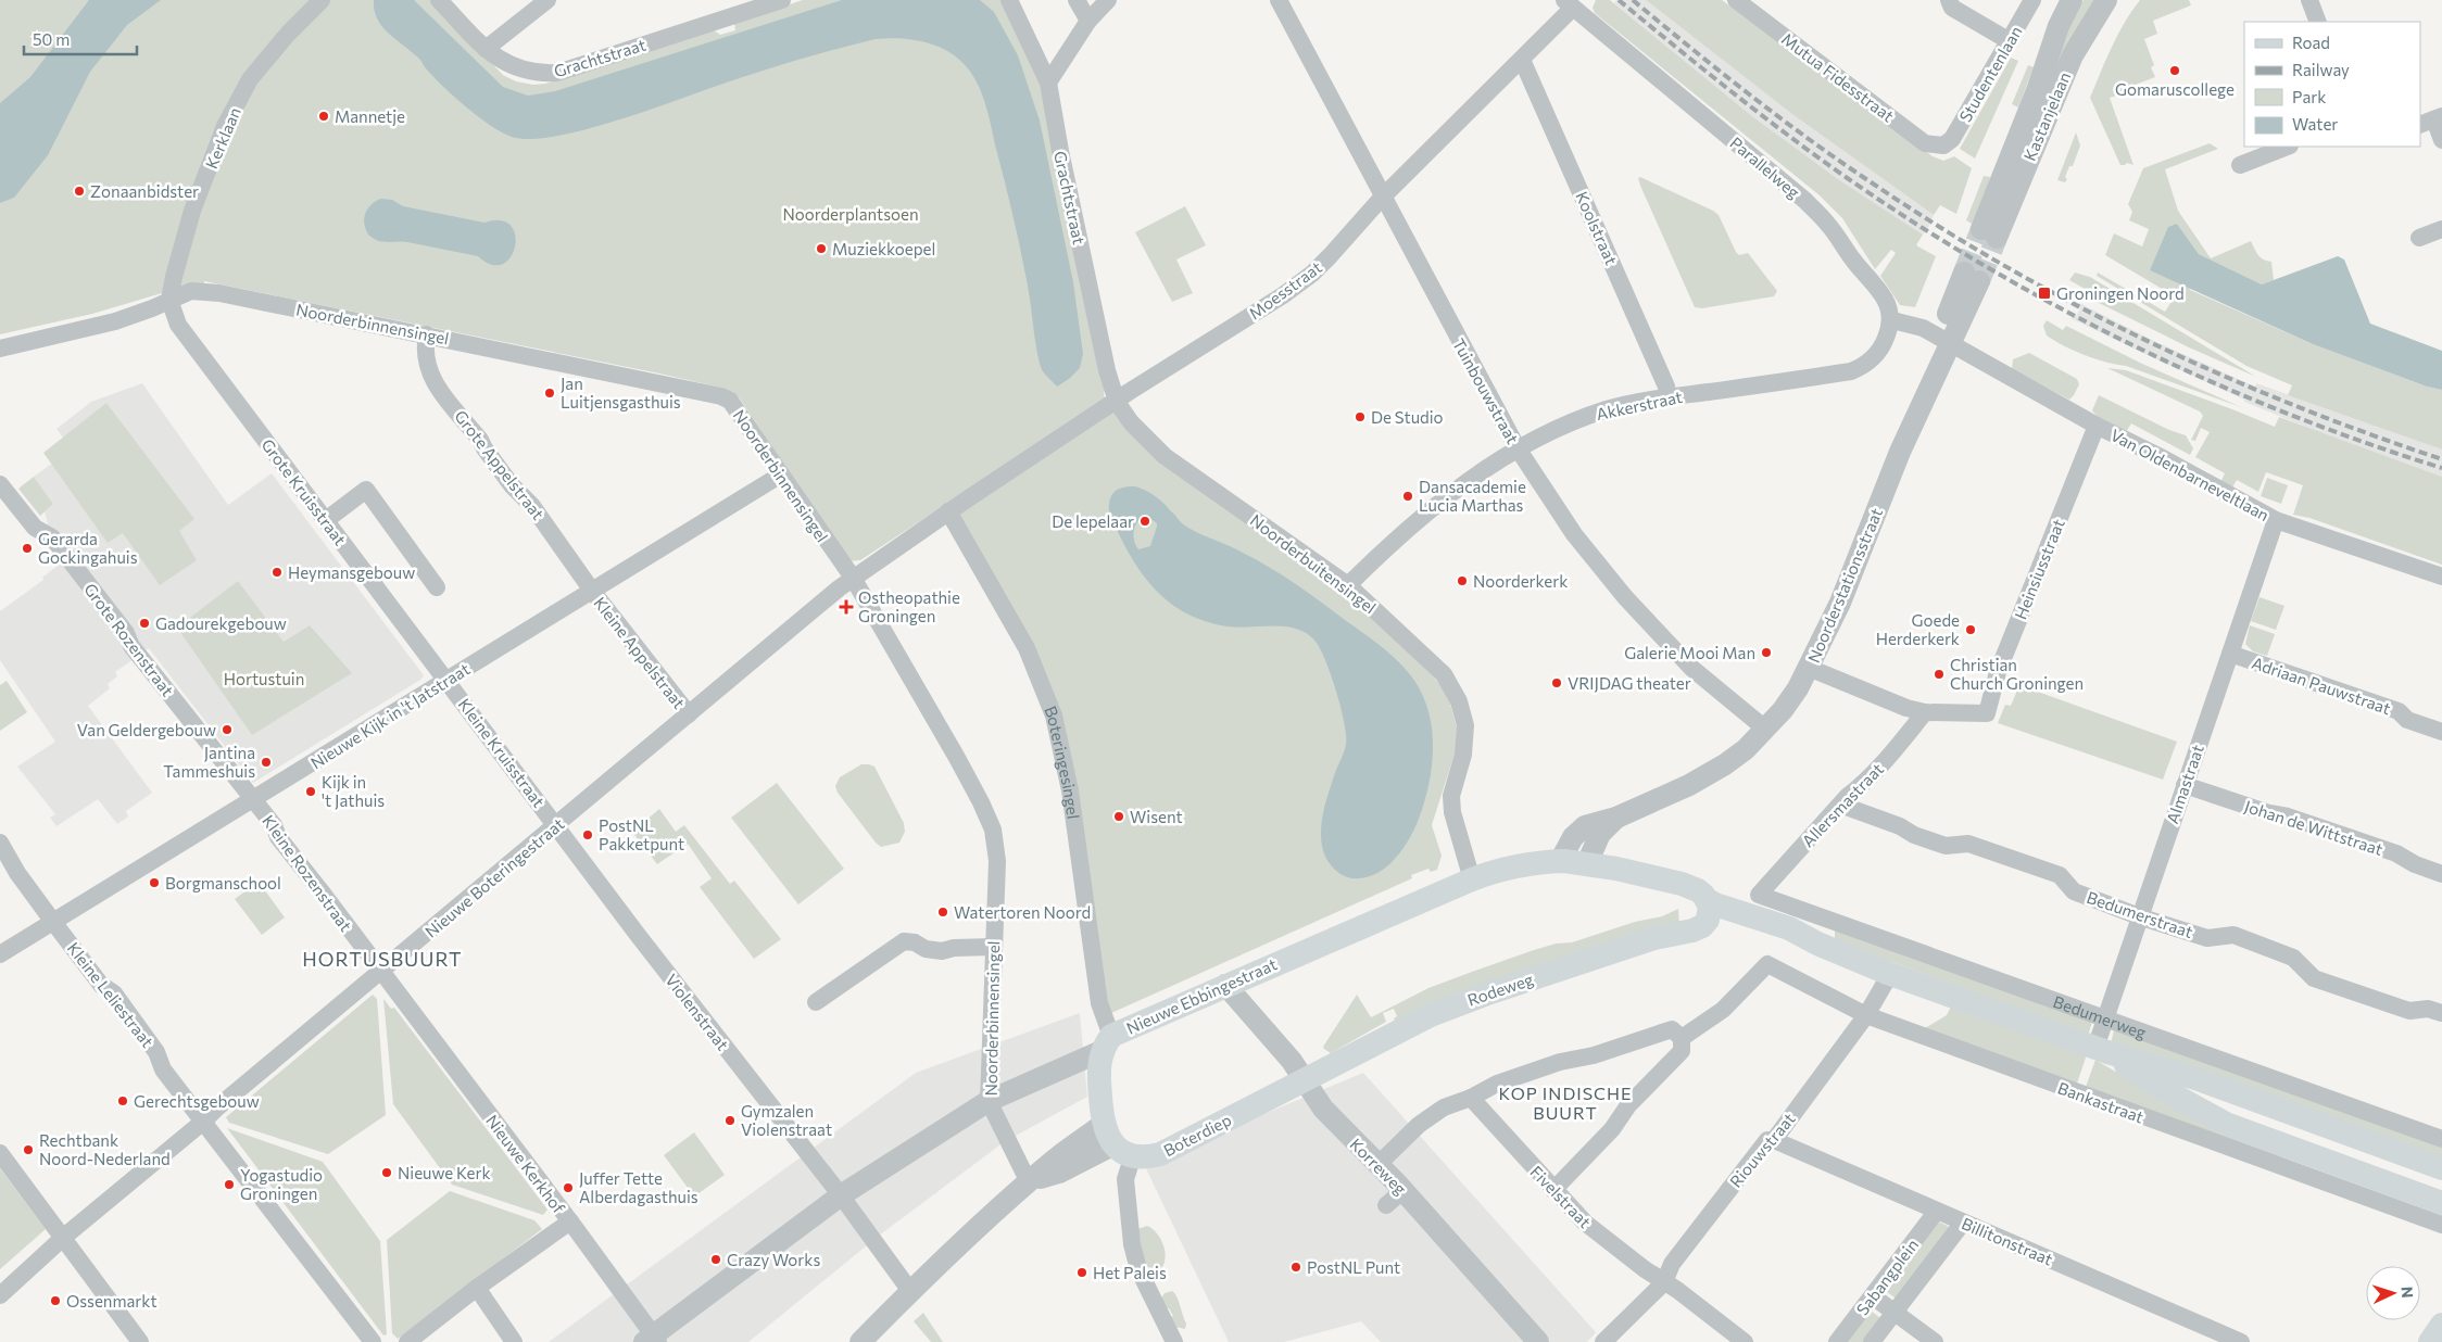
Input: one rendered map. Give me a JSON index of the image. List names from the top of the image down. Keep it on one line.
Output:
{"streets":{"main road":["Boteringesingel","Rodeweg","Nieuwe Ebbingestraat","Bedumerweg","Boterdiep"],"street":["Grachtstraat","Studentenlaan","Mutua Fidesstraat","Kastanjelaan","Kerklaan","Parallelweg","Koolstraat","Moesstraat","Noorderbinnensingel","Tuinbouwstraat","Akkerstraat","Grote Appelstraat","Van Oldenbarneveltlaan","Grote Kruisstraat","Noorderbuitensingel","Heinsiusstraat","Noorderstationsstraat","Grote Rozenstraat","Kleine Appelstraat","Adriaan Pauwstraat","Nieuwe Kijk in 't Jatstraat","Kleine Kruisstraat","Almastraat","Allersmastraat","Johan de Wittstraat","Kleine Rozenstraat","Nieuwe Boteringestraat","Bedumerstraat","Kleine Leliestraat","Violenstraat","Bankastraat","Riouwstraat","Nieuwe Kerkhof","Korreweg","Fivelstraat","Billitonstraat","Sabangplein"]},"crossings":[["Grachtstraat","Moesstraat"],["Grachtstraat","Noorderbuitensingel"],["Studentenlaan","Mutua Fidesstraat"],["Kerklaan","Noorderbinnensingel"],["Kerklaan","Grote Kruisstraat"],["Parallelweg","Moesstraat"],["Parallelweg","Akkerstraat"],["Koolstraat","Moesstraat"],["Koolstraat","Akkerstraat"],["Moesstraat","Tuinbouwstraat"],["Moesstraat","Noorderbuitensingel"],["Moesstraat","Boteringesingel"],["Moesstraat","Nieuwe Boteringestraat"],["Noorderbinnensingel","Grote Appelstraat"],["Noorderbinnensingel","Grote Kruisstraat"],["Noorderbinnensingel","Nieuwe Kijk in 't Jatstraat"],["Noorderbinnensingel","Nieuwe Boteringestraat"],["Noorderbinnensingel","Nieuwe Ebbingestraat"],["Tuinbouwstraat","Akkerstraat"],["Tuinbouwstraat","Noorderstationsstraat"],["Akkerstraat","Noorderbuitensingel"],["Grote Appelstraat","Kleine Appelstraat"],["Grote Appelstraat","Nieuwe Kijk in 't Jatstraat"],["Van Oldenbarneveltlaan","Heinsiusstraat"],["Van Oldenbarneveltlaan","Noorderstationsstraat"],["Van Oldenbarneveltlaan","Almastraat"],["Grote Kruisstraat","Nieuwe Kijk in 't Jatstraat"],["Grote Kruisstraat","Kleine Kruisstraat"],["Noorderbuitensingel","Nieuwe Ebbingestraat"],["Heinsiusstraat","Allersmastraat"],["Noorderstationsstraat","Nieuwe Ebbingestraat"],["Grote Rozenstraat","Nieuwe Kijk in 't Jatstraat"],["Grote Rozenstraat","Kleine Rozenstraat"],["Kleine Appelstraat","Nieuwe Kijk in 't Jatstraat"],["Kleine Appelstraat","Nieuwe Boteringestraat"],["Adriaan Pauwstraat","Almastraat"],["Nieuwe Kijk in 't Jatstraat","Kleine Kruisstraat"],["Nieuwe Kijk in 't Jatstraat","Kleine Rozenstraat"],["Nieuwe Kijk in 't Jatstraat","Kleine Leliestraat"],["Kleine Kruisstraat","Nieuwe Boteringestraat"],["Kleine Kruisstraat","Violenstraat"],["Boteringesingel","Nieuwe Boteringestraat"],["Boteringesingel","Nieuwe Ebbingestraat"],["Boteringesingel","Boterdiep"],["Almastraat","Johan de Wittstraat"],["Almastraat","Bedumerstraat"],["Almastraat","Bedumerweg"],["Allersmastraat","Bedumerstraat"],["Allersmastraat","Bedumerweg"],["Kleine Rozenstraat","Nieuwe Boteringestraat"],["Kleine Rozenstraat","Nieuwe Kerkhof"],["Nieuwe Boteringestraat","Kleine Leliestraat"],["Nieuwe Boteringestraat","Violenstraat"],["Nieuwe Boteringestraat","Nieuwe Kerkhof"],["Rodeweg","Nieuwe Ebbingestraat"],["Rodeweg","Bedumerweg"],["Rodeweg","Boterdiep"],["Rodeweg","Korreweg"],["Nieuwe Ebbingestraat","Violenstraat"],["Nieuwe Ebbingestraat","Bedumerweg"],["Nieuwe Ebbingestraat","Korreweg"],["Bedumerweg","Riouwstraat"],["Bankastraat","Riouwstraat"],["Boterdiep","Korreweg"],["Riouwstraat","Fivelstraat"],["Riouwstraat","Billitonstraat"],["Billitonstraat","Sabangplein"]],"districts":["HORTUSBUURT","KOP INDISCHE BUURT"],"parks":["Noorderplantsoen","Hortustuin"],"places":{"other":["Gomaruscollege","Mannetje","Zonaanbidster","Muziekkoepel","Jan Luitjensgasthuis","De Studio","Dansacademie Lucia Marthas","De lepelaar","Gerarda Gockingahuis","Heymansgebouw","Noorderkerk","Gadourekgebouw","Goede Herderkerk","Galerie Mooi Man","Christian Church Groningen","VRIJDAG theater","Van Geldergebouw","Jantina Tammeshuis","Kijk in 't Jathuis","Wisent","PostNL Pakketpunt","Borgmanschool","Watertoren Noord","Gerechtsgebouw","Gymzalen Violenstraat","Rechtbank Noord-Nederland","Nieuwe Kerk","Yogastudio Groningen","Juffer Tette Alberdagasthuis","Crazy Works","PostNL Punt","Het Paleis","Ossenmarkt"],"transit":["Groningen Noord"],"health":["Ostheopathie Groningen"]},"legend":["Road","Railway","Park","Water"],"scale_bar":"50 m","north":"right"}
